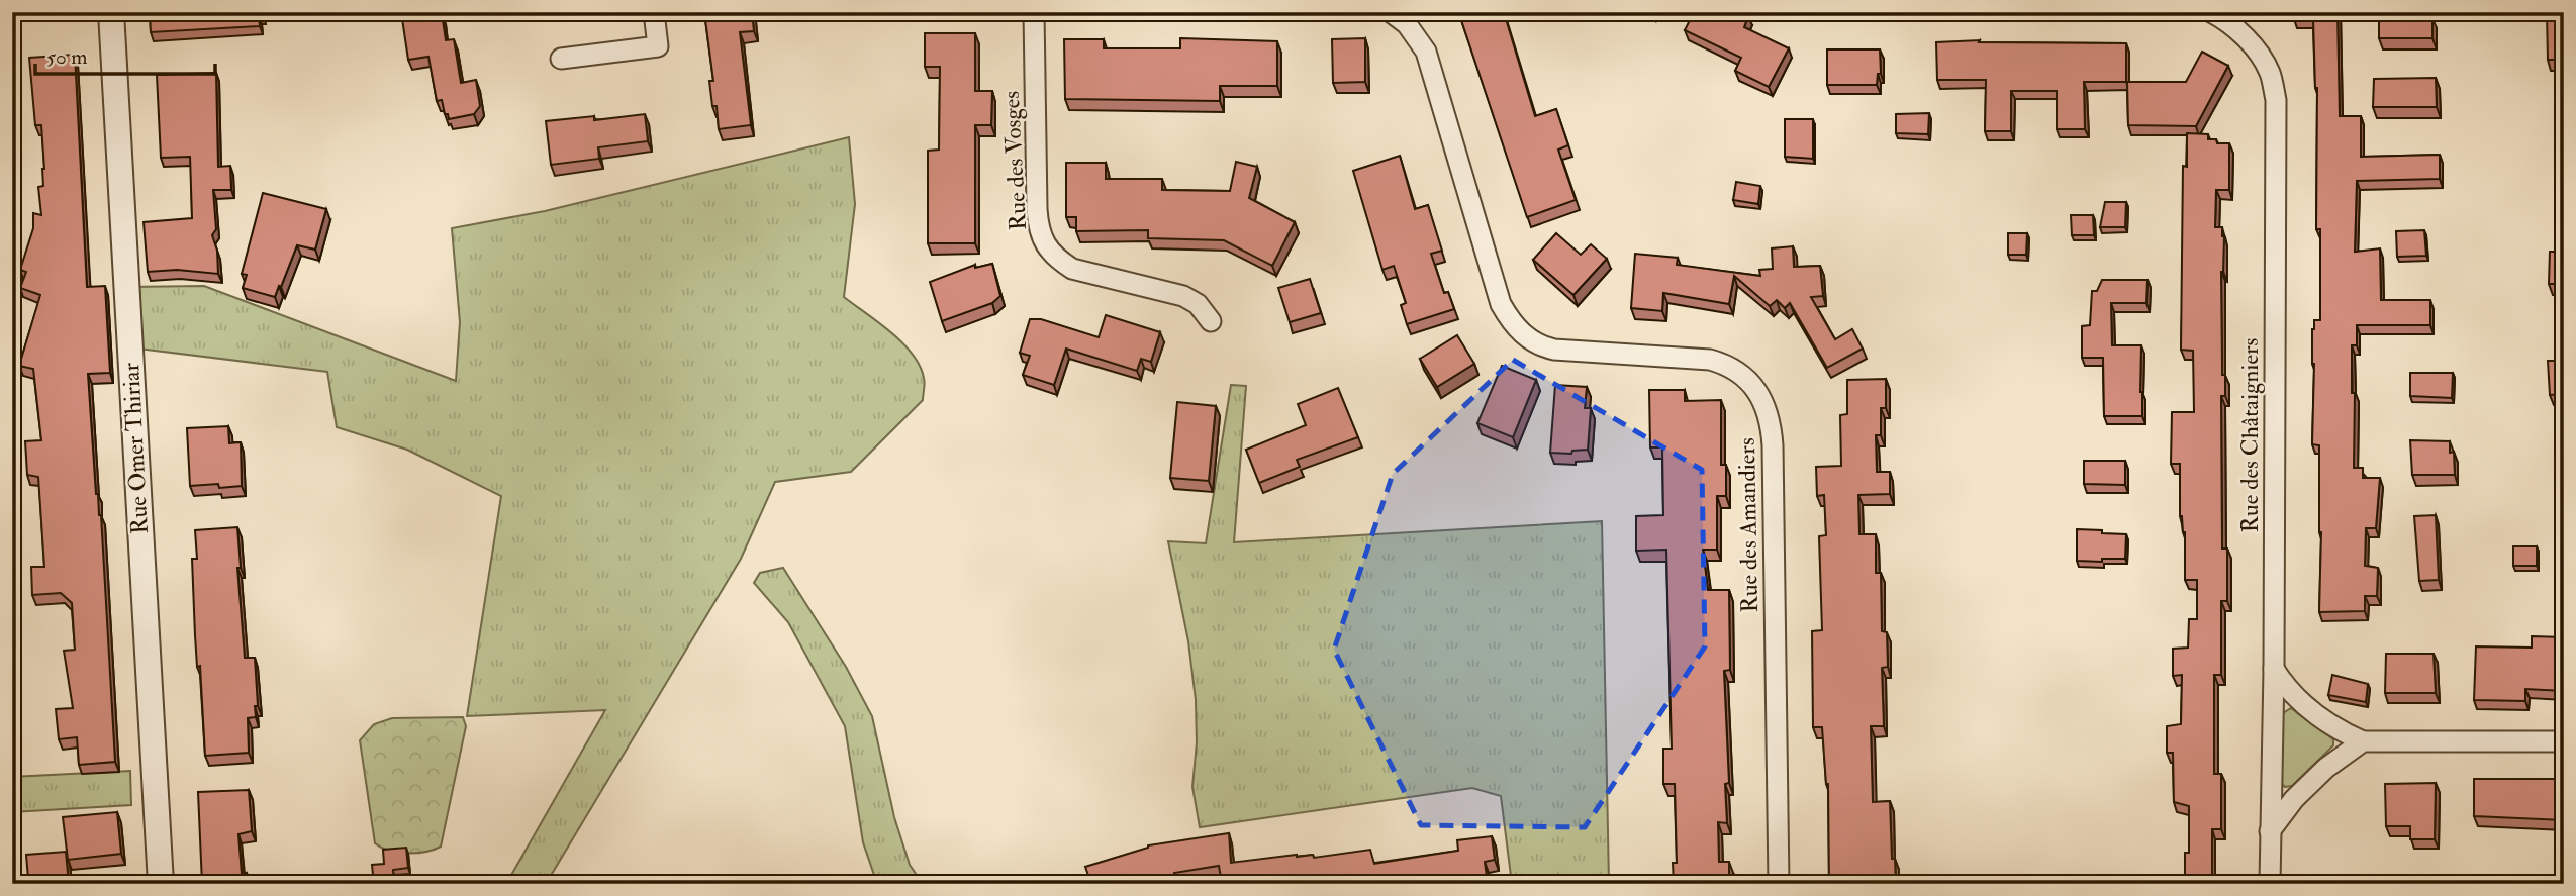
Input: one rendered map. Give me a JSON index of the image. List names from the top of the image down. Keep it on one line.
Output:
{"streets":{"street":["Rue des Vosges","Rue des Châtaigniers","Rue Omer Thiriar","Rue des Amandiers"]},"scale_bar":"50 m"}
